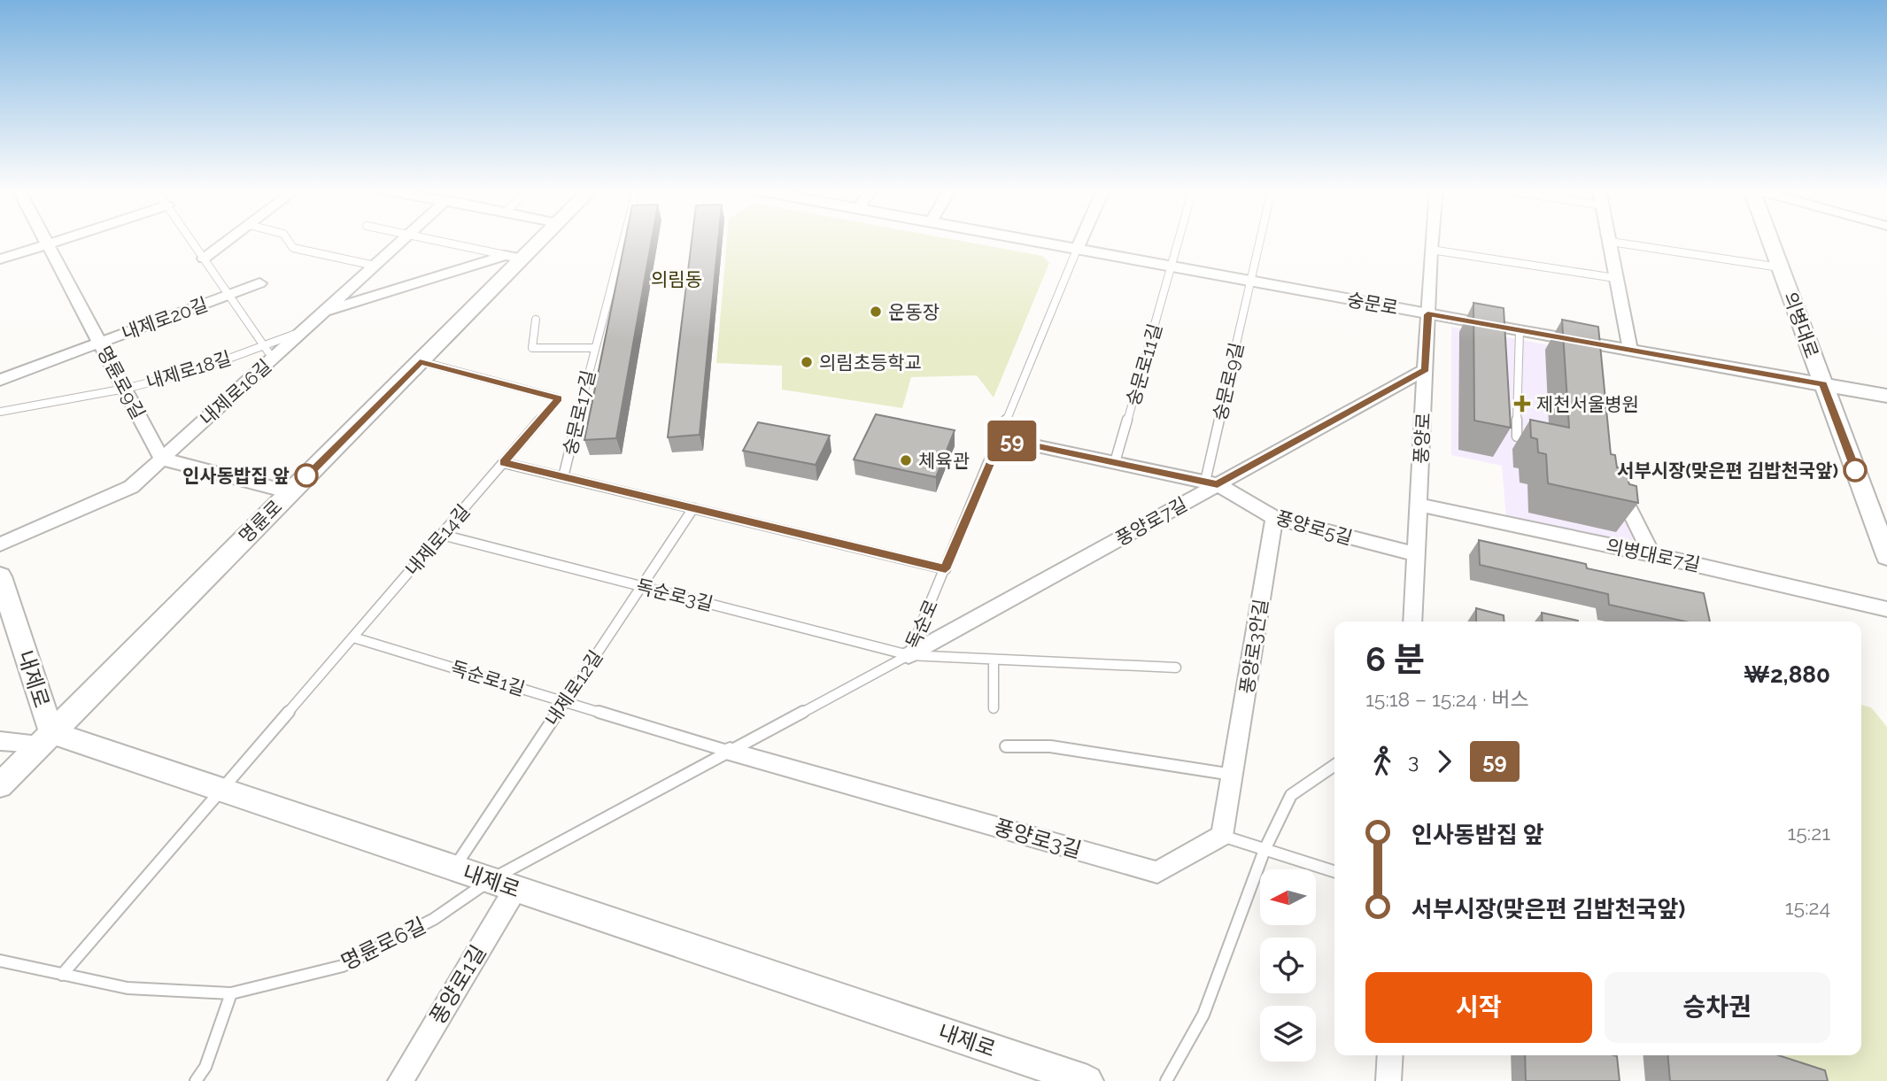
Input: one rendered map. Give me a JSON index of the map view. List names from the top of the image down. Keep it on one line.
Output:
{"streets":{"street":["숭문로","내제로20길","의병대로","명륜로9길","내제로16길","풍양로","명륜로","풍양로7길","풍양로5길","의병대로7길","독순로","풍양로3안길","내제로","풍양로3길","풍양로1길"],"lane":["숭문로11길","내제로18길","숭문로9길","숭문로17길","내제로14길","독순로3길","독순로1길","내제로12길","명륜로6길"]},"crossings":[["숭문로","의병대로"],["숭문로","숭문로11길"],["숭문로","숭문로9길"],["숭문로","풍양로"],["숭문로","독순로"],["내제로20길","명륜로9길"],["숭문로11길","풍양로5길"],["내제로18길","명륜로9길"],["내제로18길","내제로16길"],["숭문로9길","풍양로7길"],["숭문로9길","풍양로5길"],["명륜로9길","내제로16길"],["내제로16길","명륜로"],["풍양로","풍양로7길"],["풍양로","풍양로5길"],["풍양로","의병대로7길"],["명륜로","내제로14길"],["명륜로","내제로"],["풍양로7길","풍양로5길"],["풍양로7길","독순로3길"],["풍양로7길","독순로"],["풍양로5길","독순로"],["풍양로5길","풍양로3안길"],["내제로14길","독순로3길"],["내제로14길","독순로1길"],["내제로14길","내제로"],["내제로14길","명륜로6길"],["독순로3길","독순로"],["독순로3길","내제로12길"],["독순로","독순로1길"],["독순로","내제로"],["독순로","풍양로3길"],["독순로","명륜로6길"],["독순로","풍양로1길"],["풍양로3안길","풍양로3길"],["독순로1길","내제로12길"],["독순로1길","풍양로3길"],["내제로","내제로12길"],["내제로","명륜로6길"],["내제로","풍양로1길"],["명륜로6길","풍양로1길"]],"districts":["의림동"],"places":{"other":["운동장","의림초등학교","체육관","서부시장(맞은편 김밥천국앞)","인사동밥집 앞"],"health":["제천서울병원"]},"lines":["bus line 59"],"north":"left","page":{"on_map":"59","heading":["6 분","15:18 – 15:24 · 버스","₩2,880"],"legs":["3","59"],"list":[{"name":"인사동밥집 앞","value":"15:21"},{"name":"서부시장(맞은편 김밥천국앞)","value":"15:24"}],"buttons":["시작","승차권"]}}
